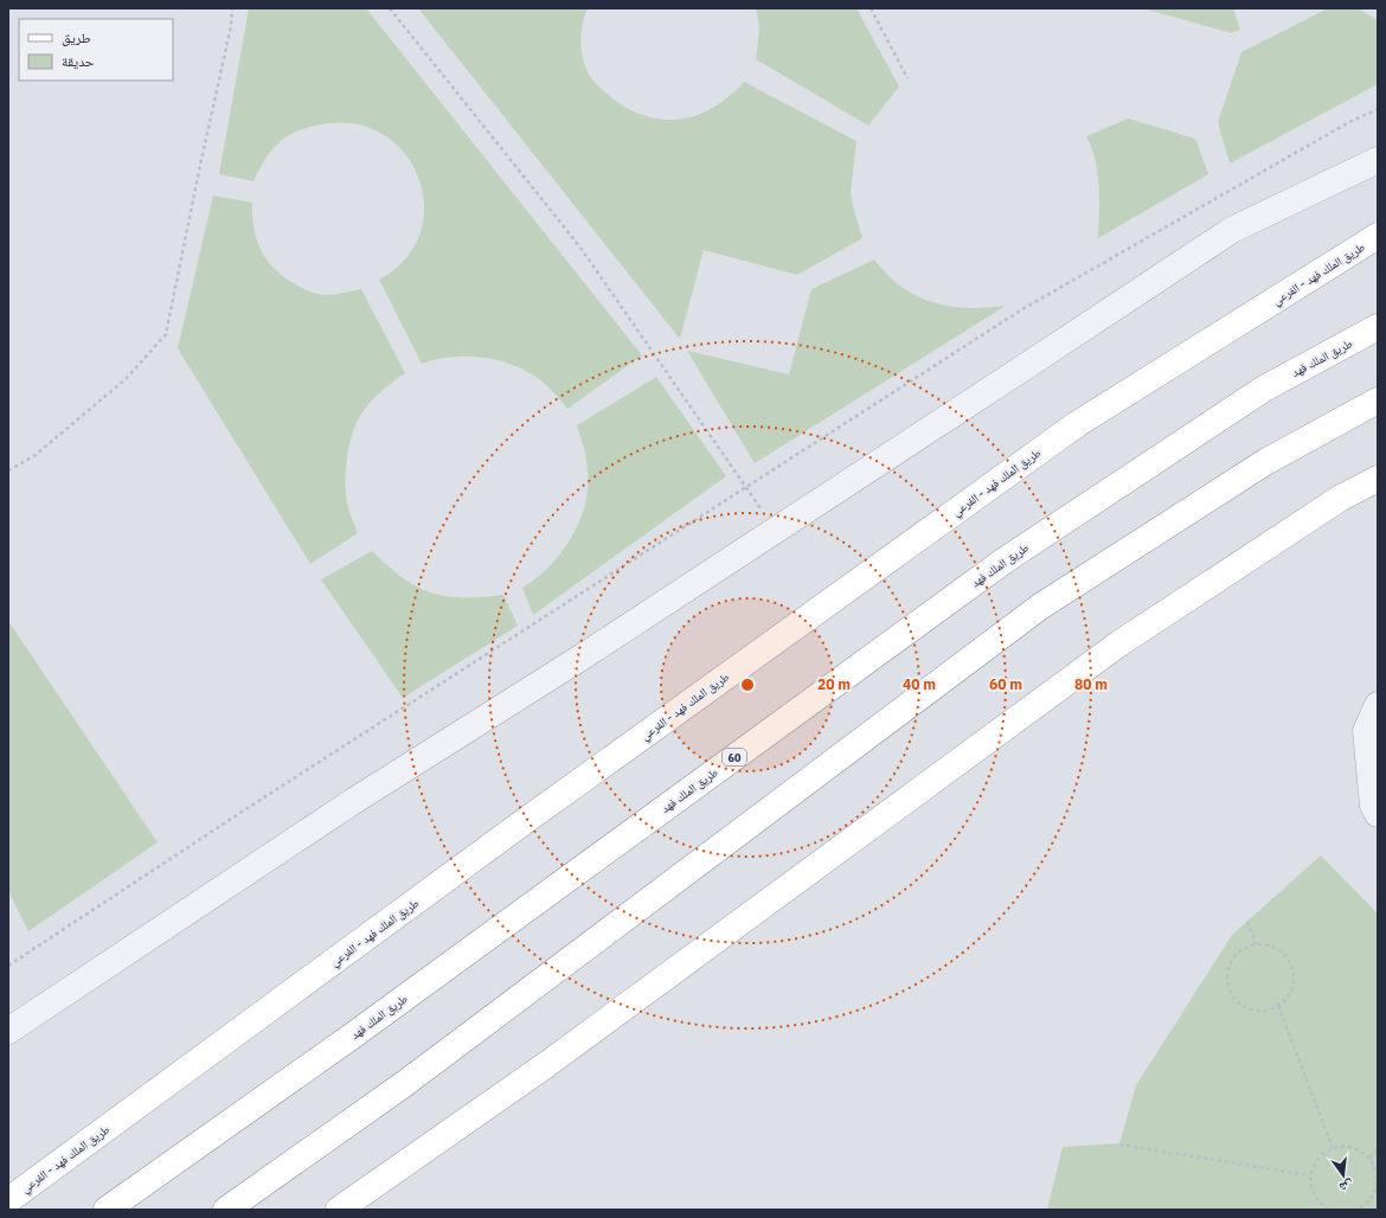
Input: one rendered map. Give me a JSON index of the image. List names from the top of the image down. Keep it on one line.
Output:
{"streets":{"main road":["طريق الملك فهد - الفرعي","طريق الملك فهد","60"]},"legend":["طريق","حديقة"],"north":"bottom","rings":["20 m","40 m","60 m","80 m"]}
